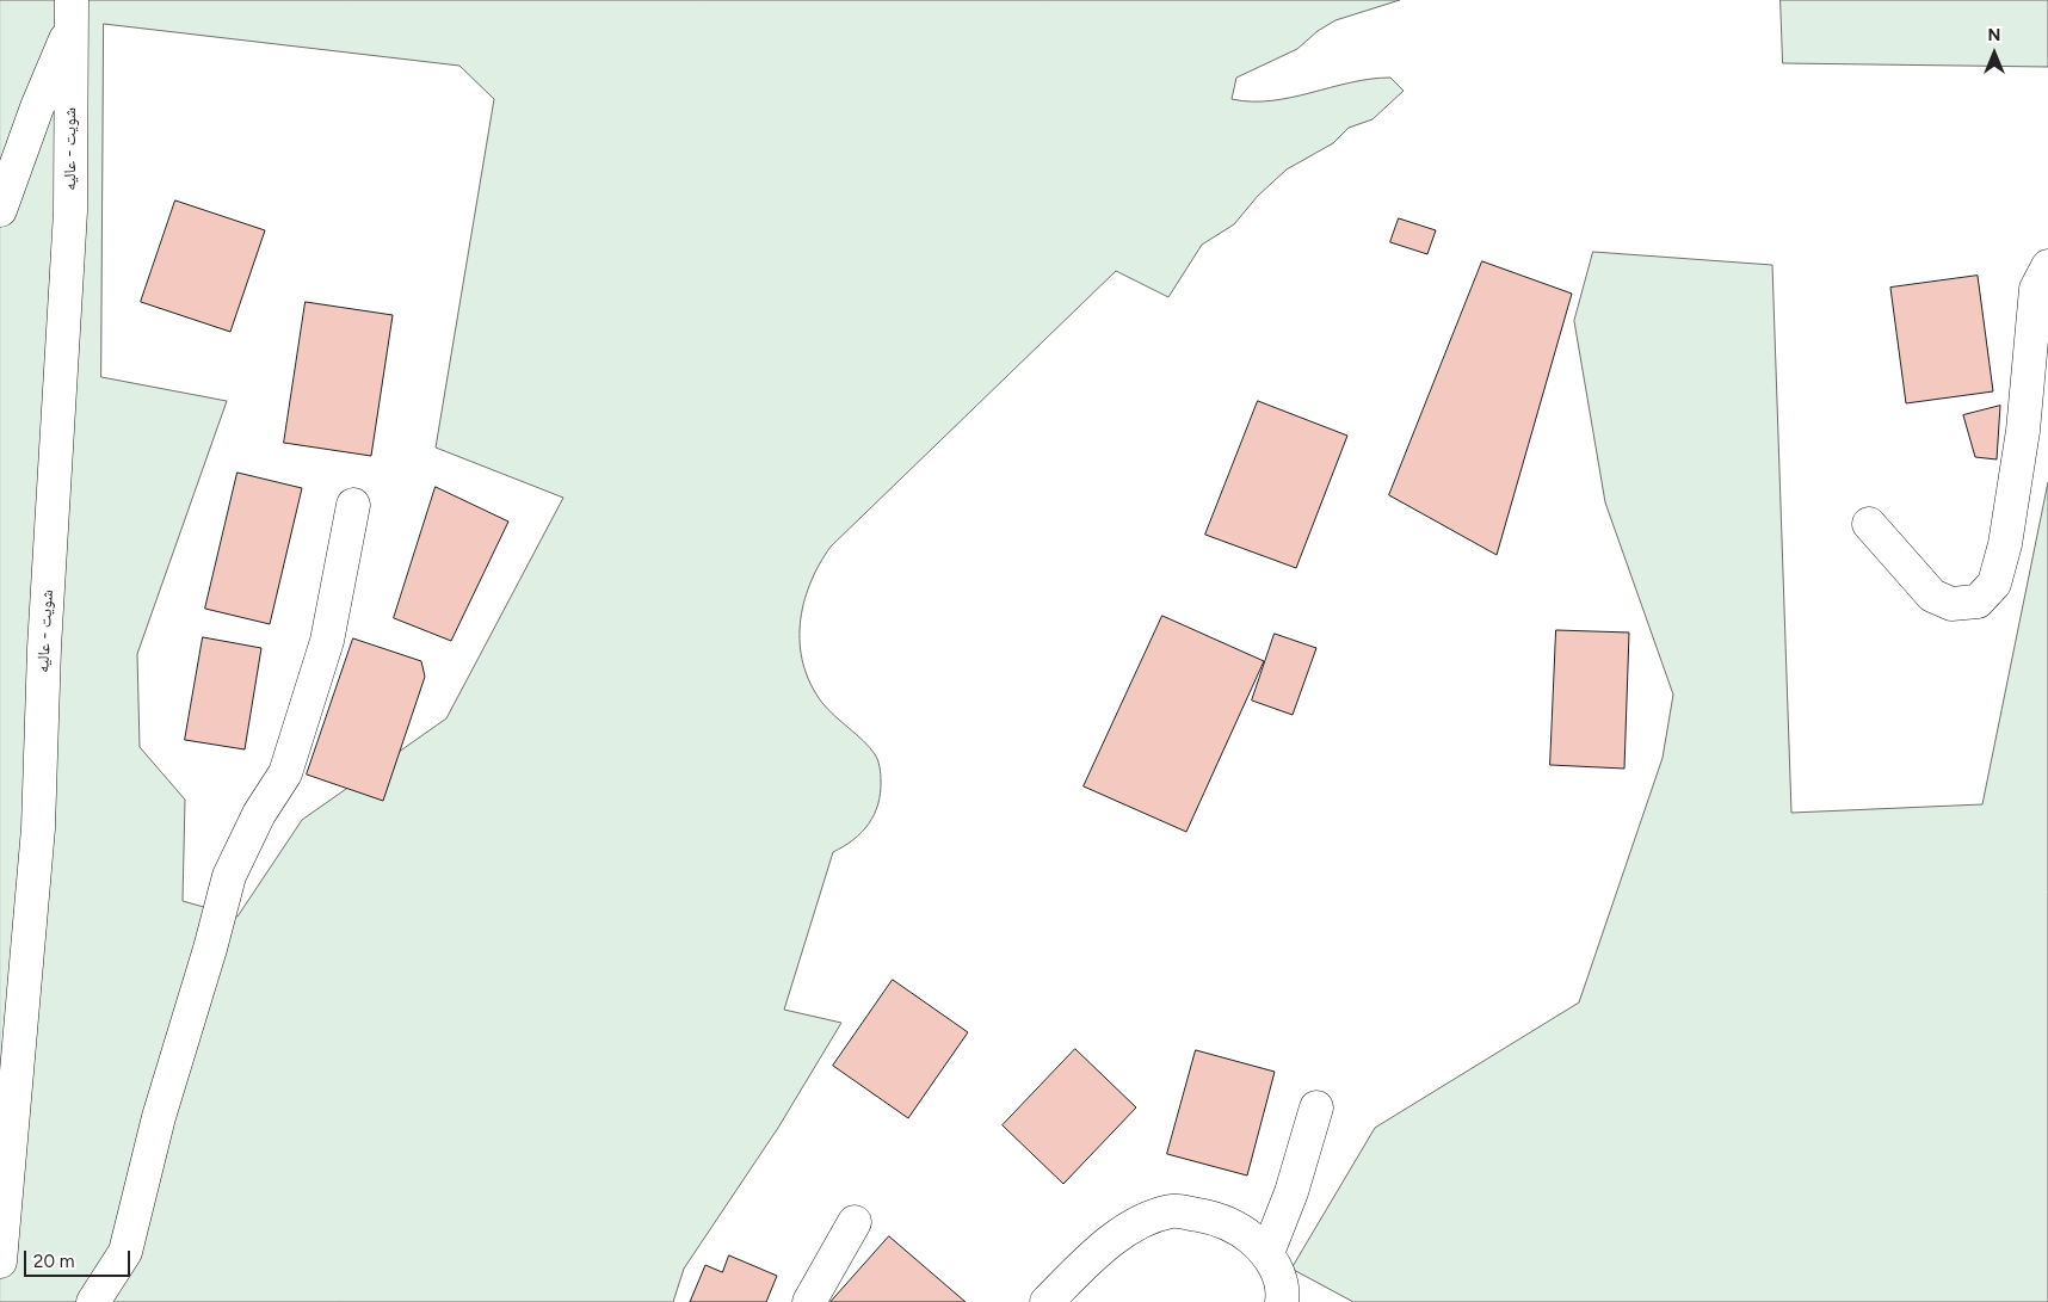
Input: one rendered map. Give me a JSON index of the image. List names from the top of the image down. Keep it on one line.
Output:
{"streets":{"street":["شويت - عاليه"]},"scale_bar":"20 m","north":"top"}
